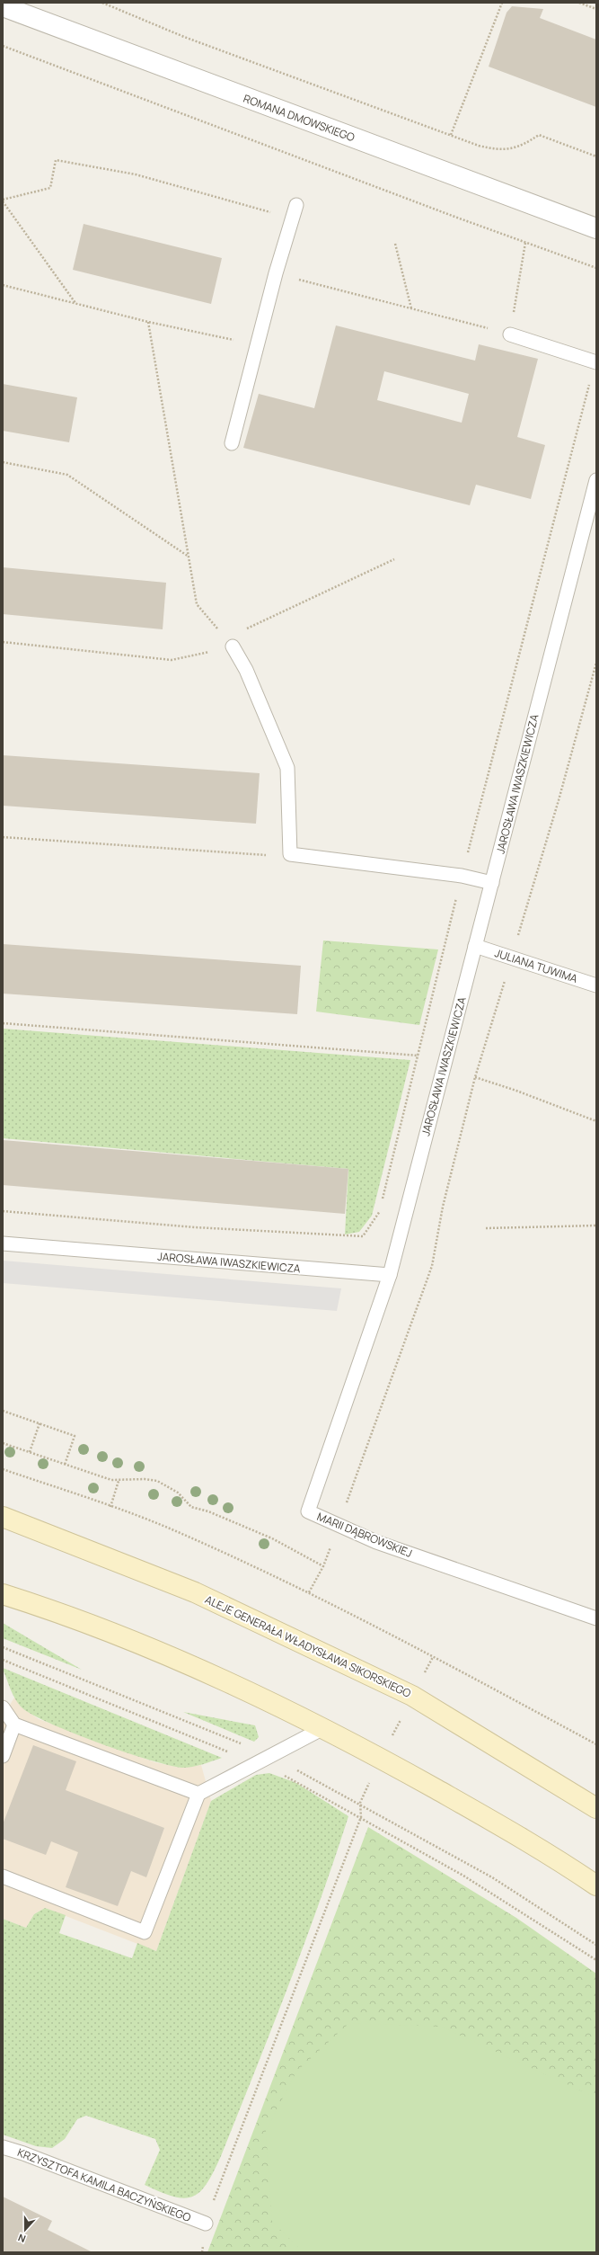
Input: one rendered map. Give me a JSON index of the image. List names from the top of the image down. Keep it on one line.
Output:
{"streets":{"main road":["ALEJE GENERAŁA WŁADYSŁAWA SIKORSKIEGO"],"street":["ROMANA DMOWSKIEGO"],"lane":["JAROSŁAWA IWASZKIEWICZA","JULIANA TUWIMA","MARII DĄBROWSKIEJ","KRZYSZTOFA KAMILA BACZYŃSKIEGO"]},"crossings":[["JAROSŁAWA IWASZKIEWICZA","JULIANA TUWIMA"],["JAROSŁAWA IWASZKIEWICZA","MARII DĄBROWSKIEJ"]],"north":"bottom"}
